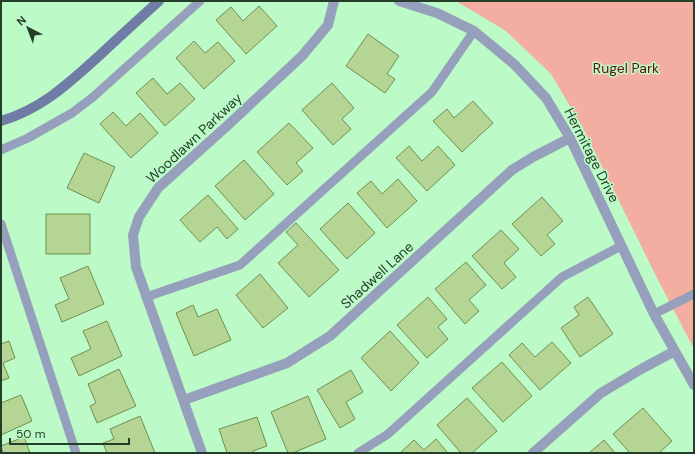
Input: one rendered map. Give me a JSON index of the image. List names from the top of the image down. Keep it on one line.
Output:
{"streets":{"street":["Woodlawn Parkway","Hermitage Drive","Shadwell Lane"]},"crossings":[["Woodlawn Parkway","Shadwell Lane"],["Hermitage Drive","Shadwell Lane"]],"parks":["Rugel Park"],"scale_bar":"50 m","north":"top left"}
